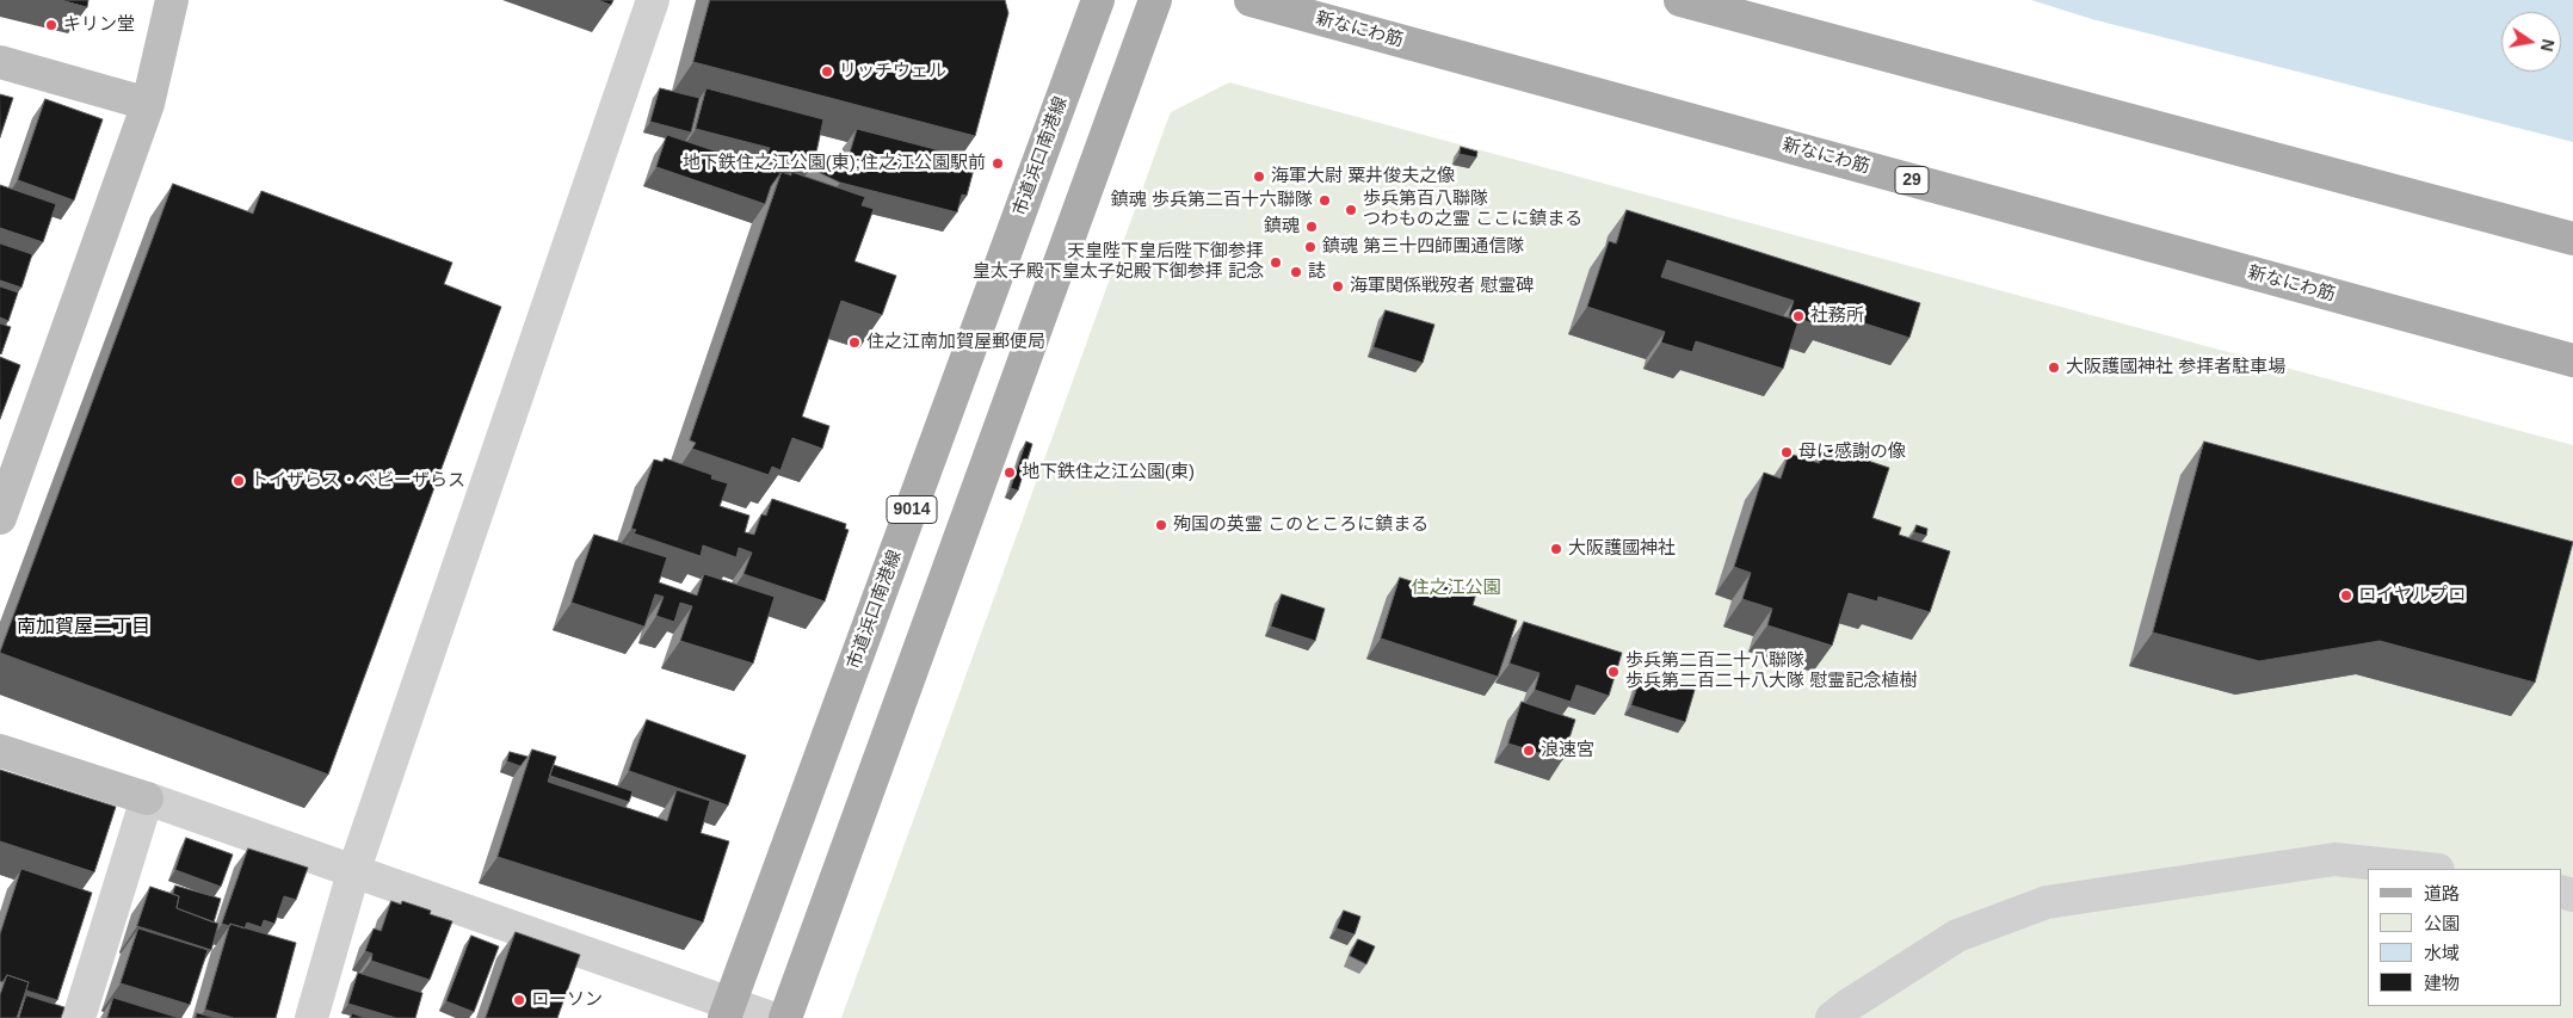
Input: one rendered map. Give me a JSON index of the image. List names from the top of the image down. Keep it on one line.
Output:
{"streets":{"main road":["新なにわ筋","市道浜口南港線","29","9014"]},"districts":["南加賀屋二丁目"],"parks":["住之江公園"],"places":["キリン堂","リッチウェル","地下鉄住之江公園(東);住之江公園駅前","海軍大尉 粟井俊夫之像","鎮魂 歩兵第二百十六聯隊","歩兵第百八聯隊 つわもの之霊 ここに鎮まる","鎮魂","鎮魂 第三十四師團通信隊","天皇陛下皇后陛下御参拝 皇太子殿下皇太子妃殿下御参拝 記念","誌","海軍関係戦歿者 慰霊碑","社務所","住之江南加賀屋郵便局","大阪護國神社 参拝者駐車場","母に感謝の像","地下鉄住之江公園(東)","トイザらス・ベビーザらス","殉国の英霊 このところに鎮まる","大阪護國神社","ロイヤルプロ","歩兵第二百二十八聯隊 歩兵第二百二十八大隊 慰霊記念植樹","浪速宮","ローソン"],"legend":["道路","公園","水域","建物"],"north":"right"}
